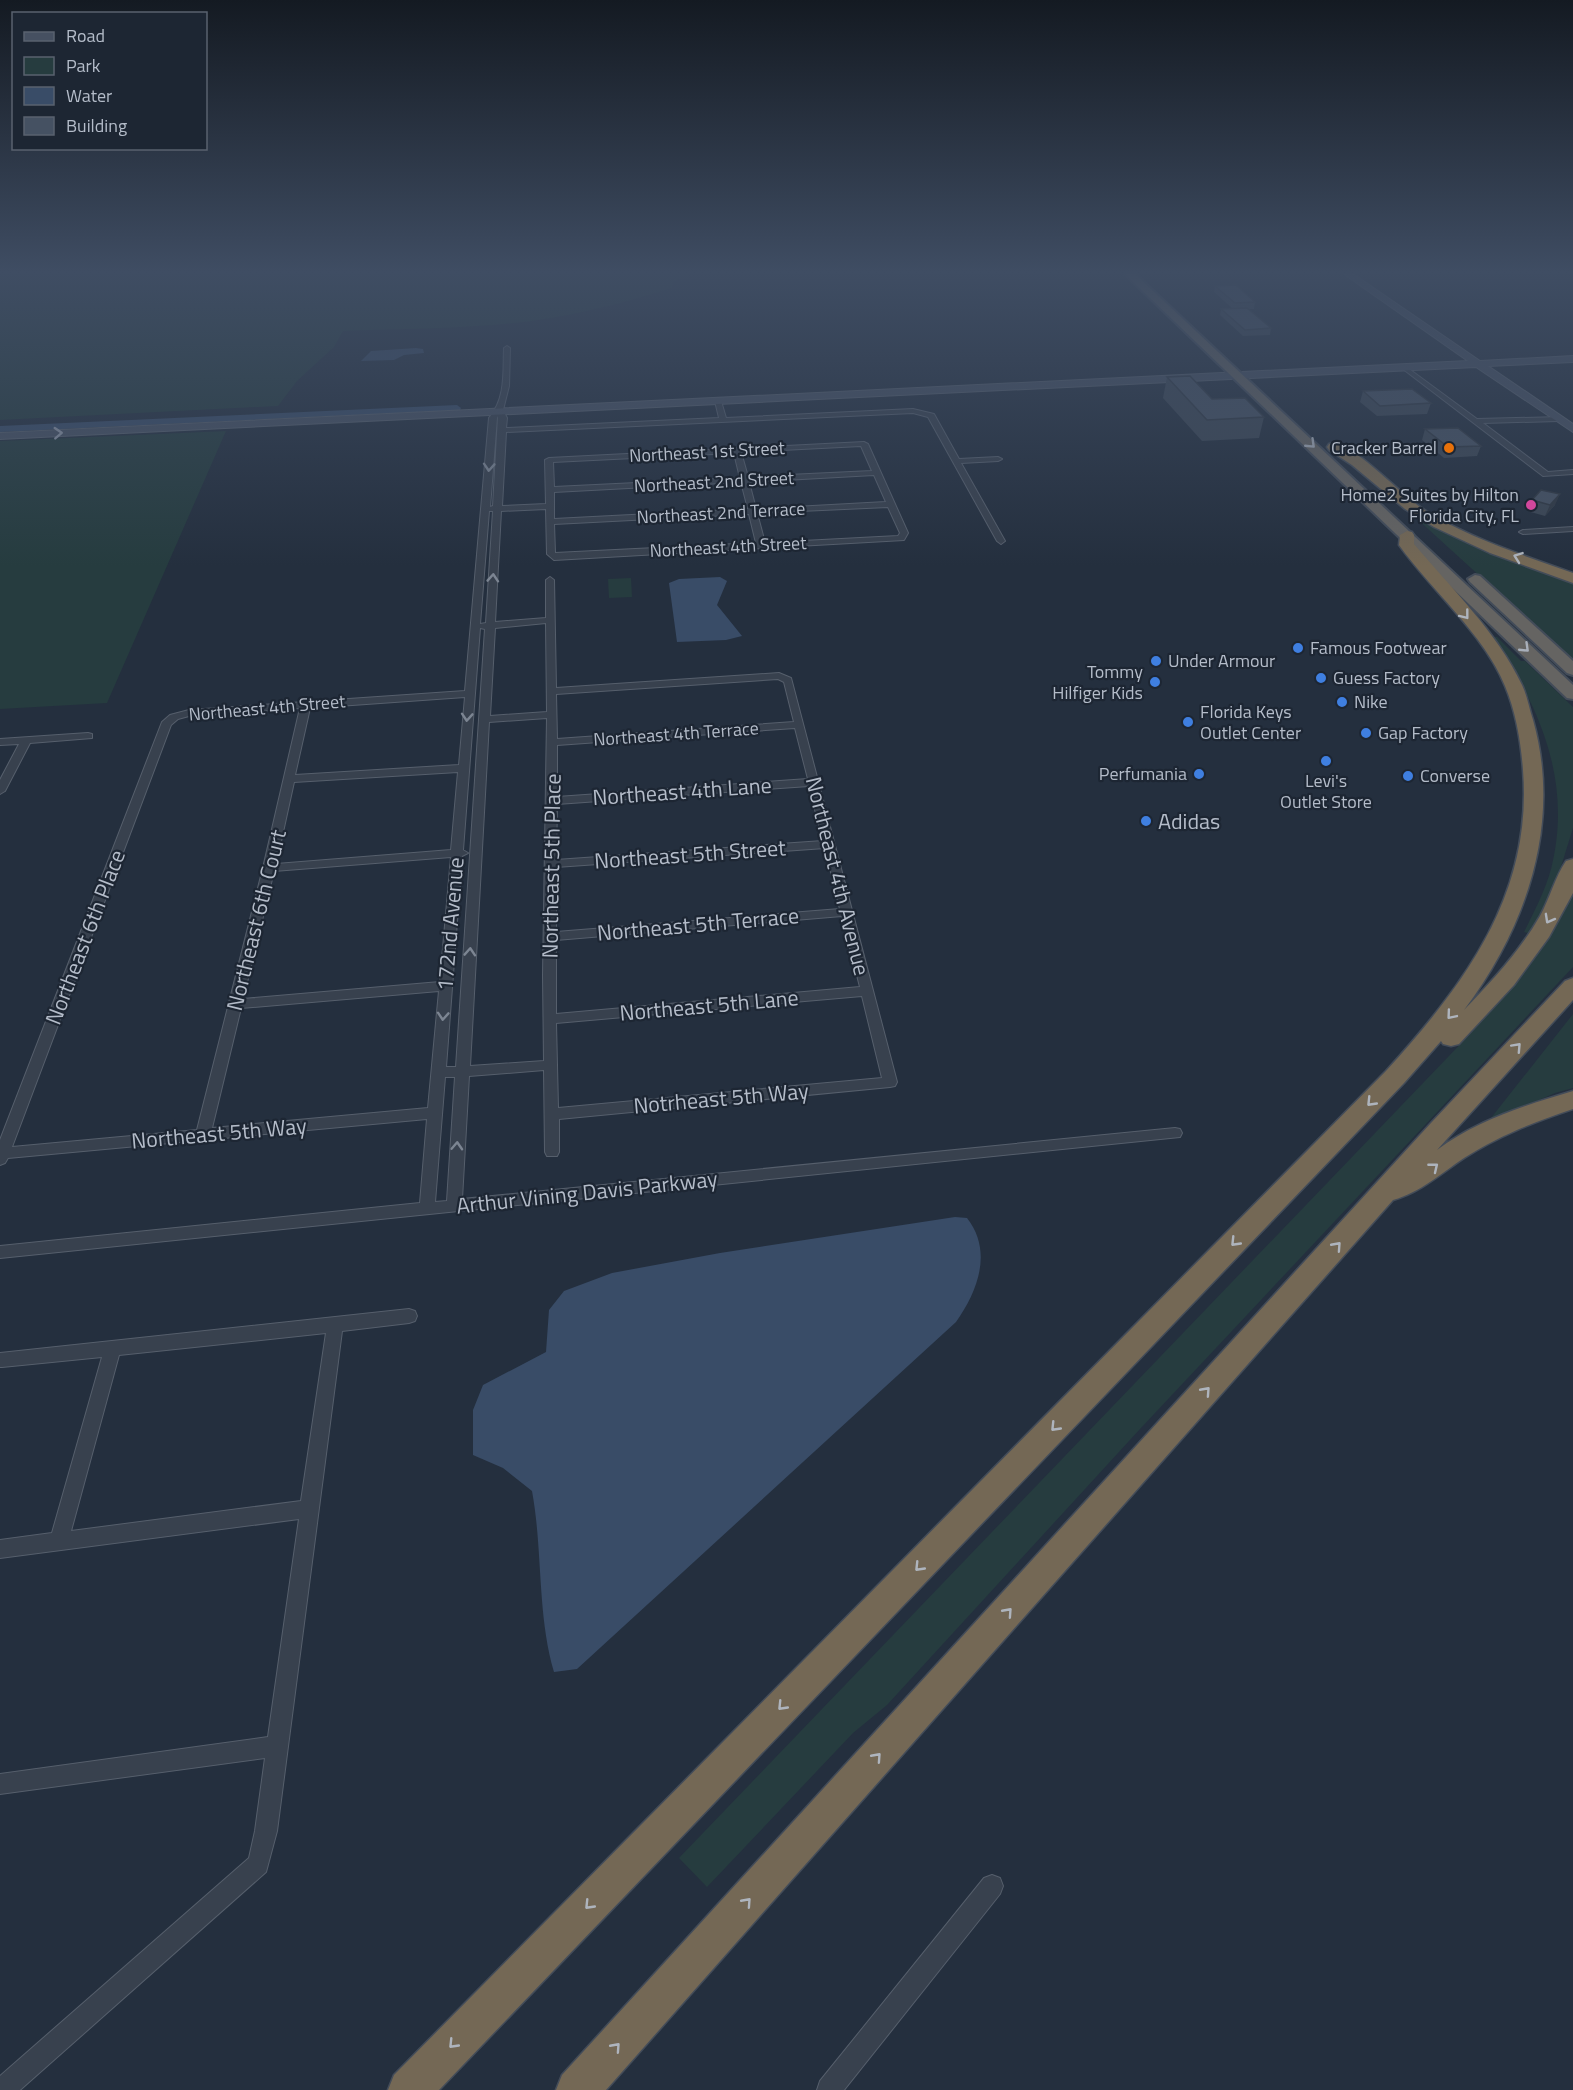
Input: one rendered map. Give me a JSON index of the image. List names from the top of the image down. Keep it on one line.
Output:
{"streets":{"street":["Northeast 1st Street","Northeast 2nd Street","Northeast 2nd Terrace","Northeast 4th Street","Northeast 4th Terrace","Northeast 4th Lane","Northeast 5th Street","Northeast 5th Place","Northeast 4th Avenue","Northeast 6th Court","172nd Avenue","Northeast 5th Terrace","Northeast 6th Place","Northeast 5th Lane","Notrheast 5th Way","Northeast 5th Way","Arthur Vining Davis Parkway"]},"crossings":[["Northeast 1st Street","Northeast 2nd Street"],["Northeast 2nd Terrace","Northeast 4th Street"],["Northeast 4th Street","Northeast 6th Court"],["Northeast 4th Street","172nd Avenue"],["Northeast 4th Street","Northeast 6th Place"],["Northeast 4th Terrace","Northeast 5th Place"],["Northeast 4th Terrace","Northeast 4th Avenue"],["Northeast 4th Lane","Northeast 5th Place"],["Northeast 4th Lane","Northeast 4th Avenue"],["Northeast 5th Street","Northeast 5th Place"],["Northeast 5th Street","Northeast 4th Avenue"],["Northeast 5th Place","Northeast 4th Avenue"],["Northeast 5th Place","Northeast 5th Terrace"],["Northeast 5th Place","Northeast 5th Lane"],["Northeast 5th Place","Notrheast 5th Way"],["Northeast 4th Avenue","Northeast 5th Terrace"],["Northeast 4th Avenue","Northeast 5th Lane"],["Northeast 4th Avenue","Notrheast 5th Way"],["Northeast 6th Court","Northeast 5th Way"],["172nd Avenue","Northeast 5th Way"],["172nd Avenue","Arthur Vining Davis Parkway"],["Northeast 6th Place","Northeast 5th Way"]],"places":["Cracker Barrel","Home2 Suites by Hilton Florida City, FL","Famous Footwear","Under Armour","Guess Factory","Tommy Hilfiger Kids","Nike","Florida Keys Outlet Center","Gap Factory","Levi's Outlet Store","Perfumania","Converse","Adidas"],"legend":["Road","Park","Water","Building"]}
